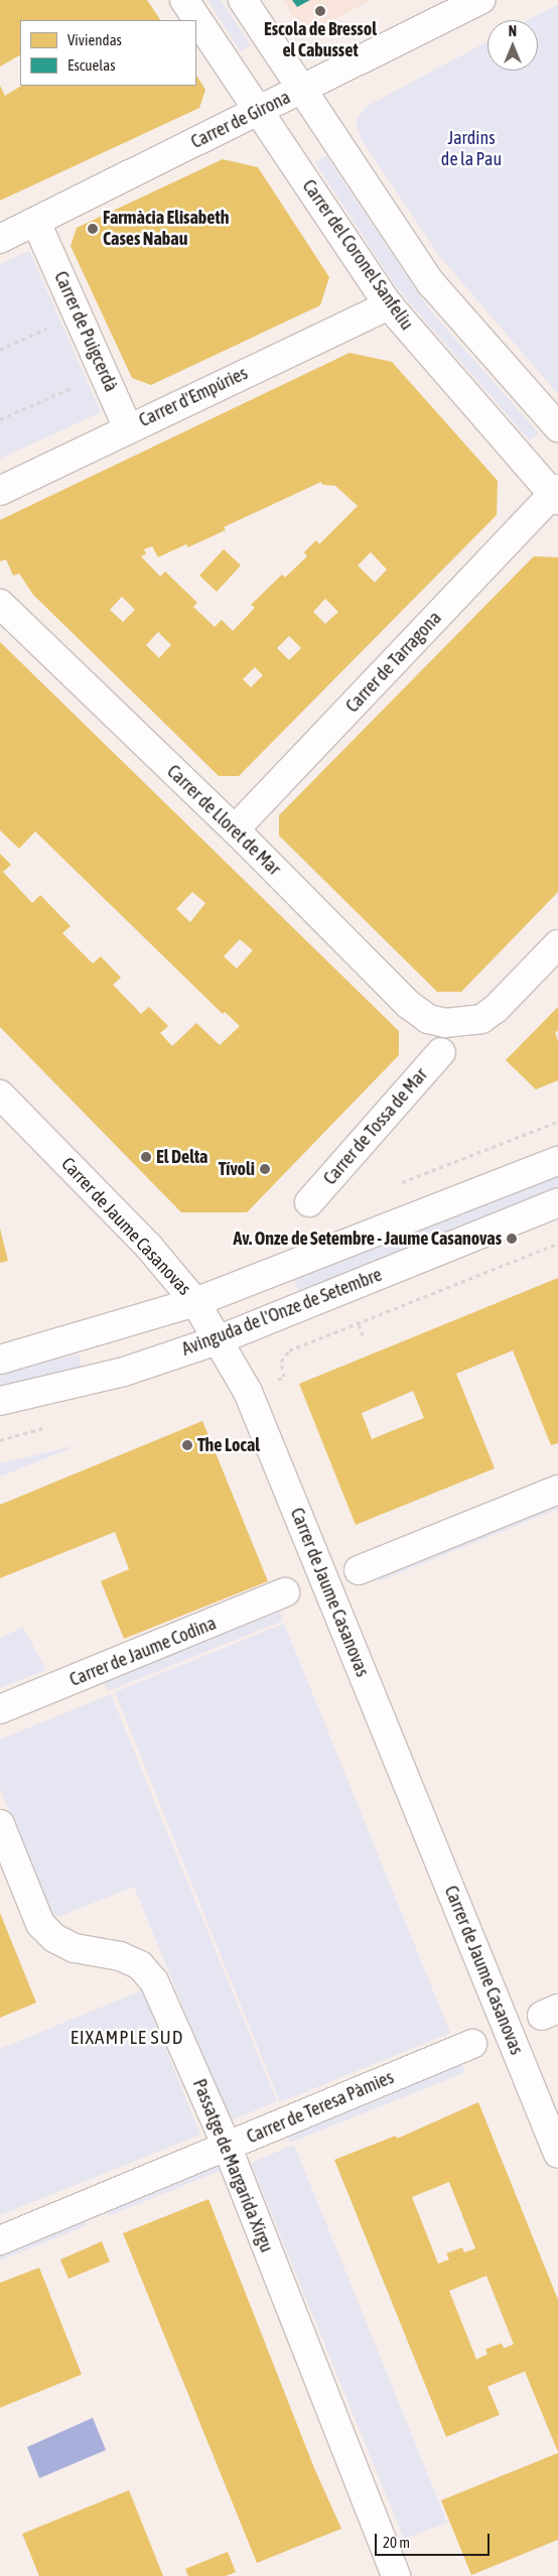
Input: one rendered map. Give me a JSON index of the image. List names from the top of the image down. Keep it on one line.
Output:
{"streets":{"street":["Carrer de Girona","Carrer del Coronel Sanfeliu","Carrer de Puigcerdà","Carrer d'Empúries","Carrer de Tarragona","Carrer de Lloret de Mar","Carrer de Tossa de Mar","Carrer de Jaume Casanovas","Avinguda de l'Onze de Setembre","Carrer de Jaume Codina","Carrer de Teresa Pàmies","Passatge de Margarida Xirgu"]},"crossings":[["Carrer de Girona","Carrer del Coronel Sanfeliu"],["Carrer del Coronel Sanfeliu","Carrer d'Empúries"],["Carrer del Coronel Sanfeliu","Carrer de Tarragona"],["Carrer de Puigcerdà","Carrer d'Empúries"],["Carrer de Tarragona","Carrer de Lloret de Mar"],["Carrer de Jaume Casanovas","Avinguda de l'Onze de Setembre"],["Carrer de Teresa Pàmies","Passatge de Margarida Xirgu"]],"districts":["EIXAMPLE SUD"],"parks":["Jardins de la Pau"],"places":["Escola de Bressol el Cabusset","Farmàcia Elisabeth Cases Nabau","El Delta","Tívoli","Av. Onze de Setembre - Jaume Casanovas","The Local"],"legend":["Viviendas","Escuelas"],"scale_bar":"20 m","north":"top"}
